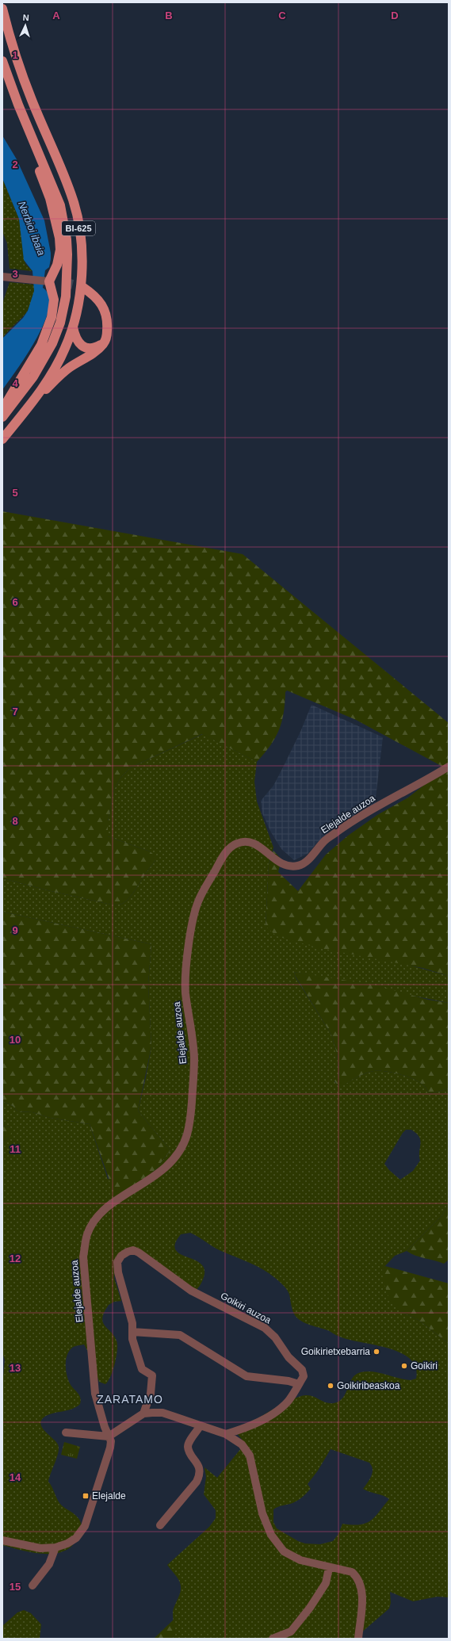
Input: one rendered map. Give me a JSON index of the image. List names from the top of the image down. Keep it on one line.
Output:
{"streets":{"main road":["BI-625"],"street":["Elejalde auzoa","Goikiri auzoa"]},"districts":["ZARATAMO"],"water":["Nerbioi ibaia"],"places":{"other":["Goikirietxebarria","Goikiri","Goikiribeaskoa"],"transit":["Elejalde"]},"north":"top","grid":{"columns":["A","B","C","D"],"rows":["1","2","3","4","5","6","7","8","9","10","11","12","13","14","15"]}}
